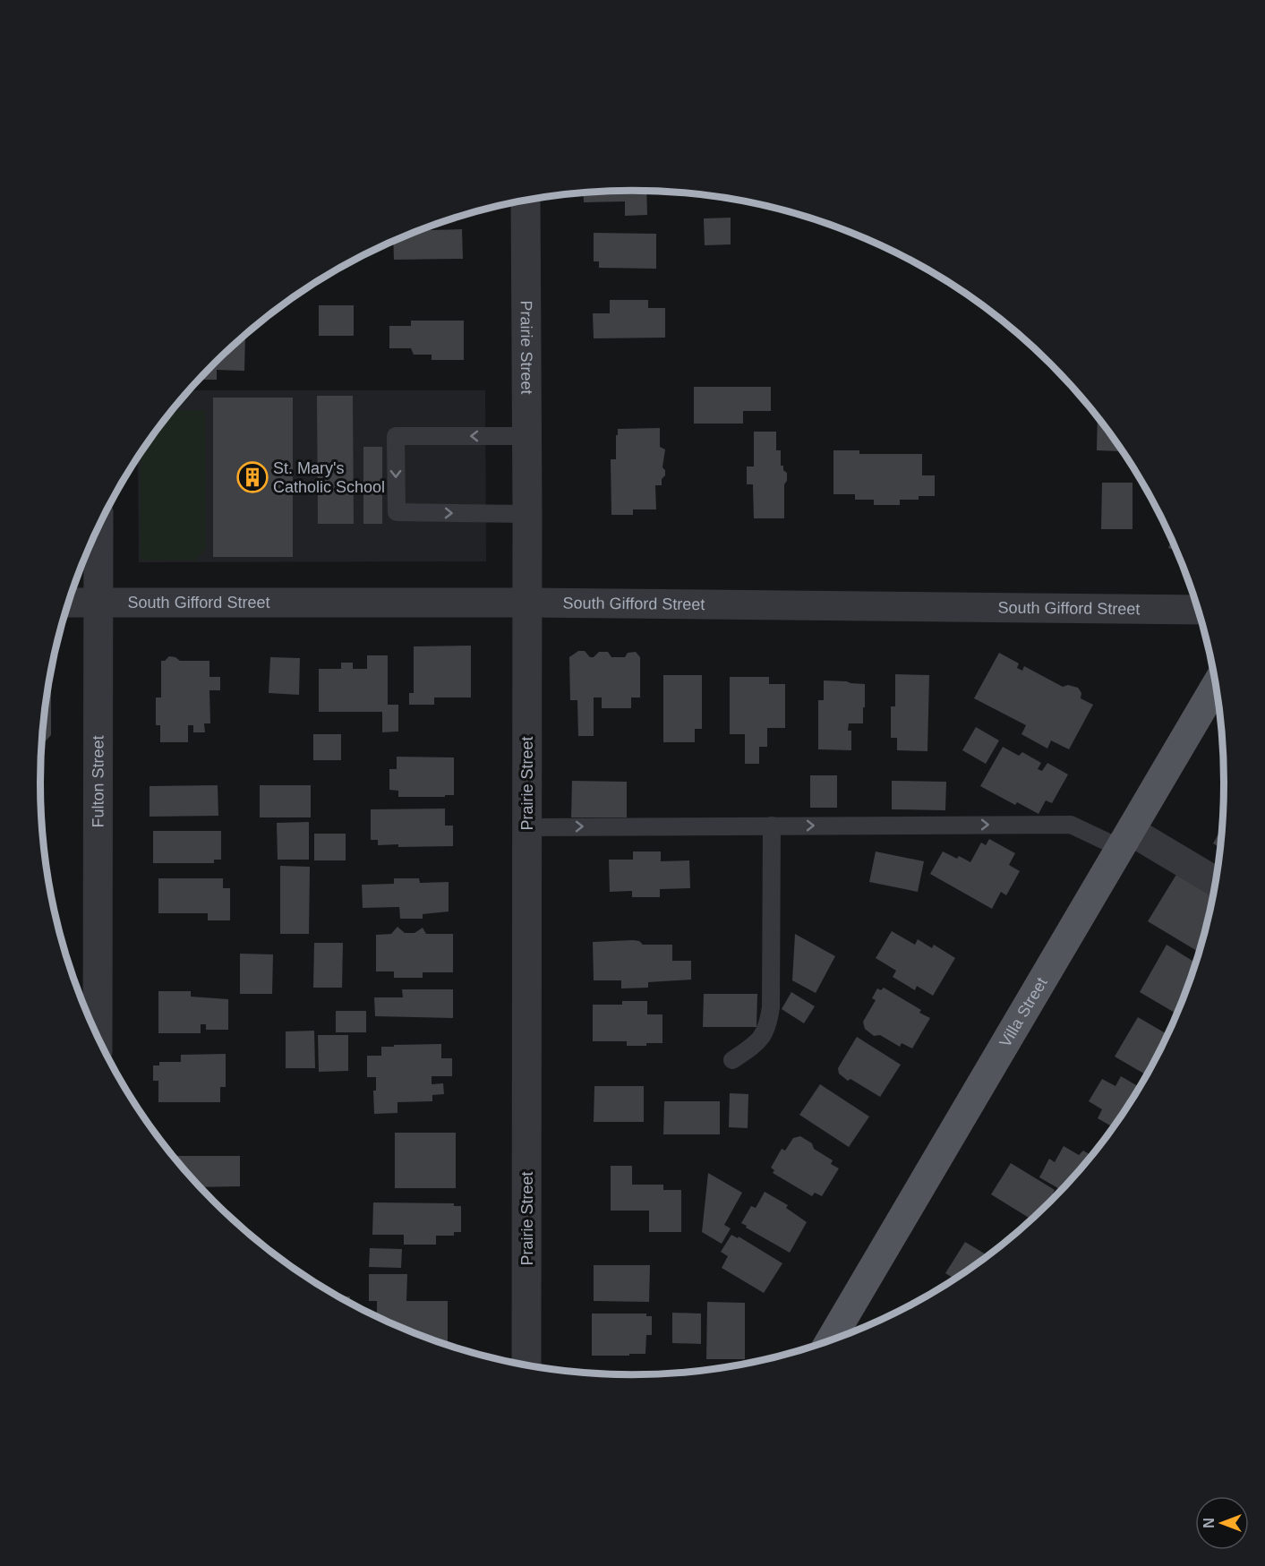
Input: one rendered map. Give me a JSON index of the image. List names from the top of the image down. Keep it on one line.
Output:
{"streets":{"main road":["Villa Street"],"street":["Prairie Street","South Gifford Street","Fulton Street"]},"crossings":[["Prairie Street","South Gifford Street"],["South Gifford Street","Fulton Street"]],"places":{"building":["St. Mary's Catholic School"]},"north":"left"}
